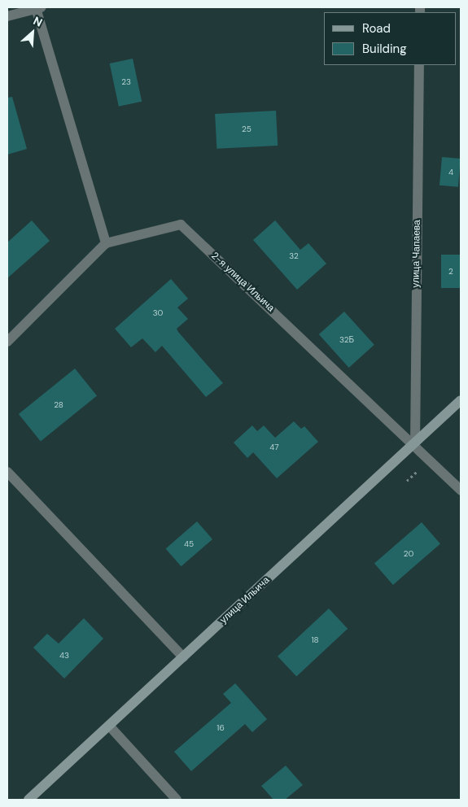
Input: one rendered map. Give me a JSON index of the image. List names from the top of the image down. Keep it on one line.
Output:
{"streets":{"main road":["улица Ильича"],"street":["улица Чапаева","2-я улица Ильича"]},"crossings":[["улица Чапаева","2-я улица Ильича"],["улица Чапаева","улица Ильича"],["2-я улица Ильича","улица Ильича"]],"house_numbers":["23","25","4","32","2","30","32Б","28","47","45","20","18","43","16"],"legend":["Road","Building"],"north":"top right"}
